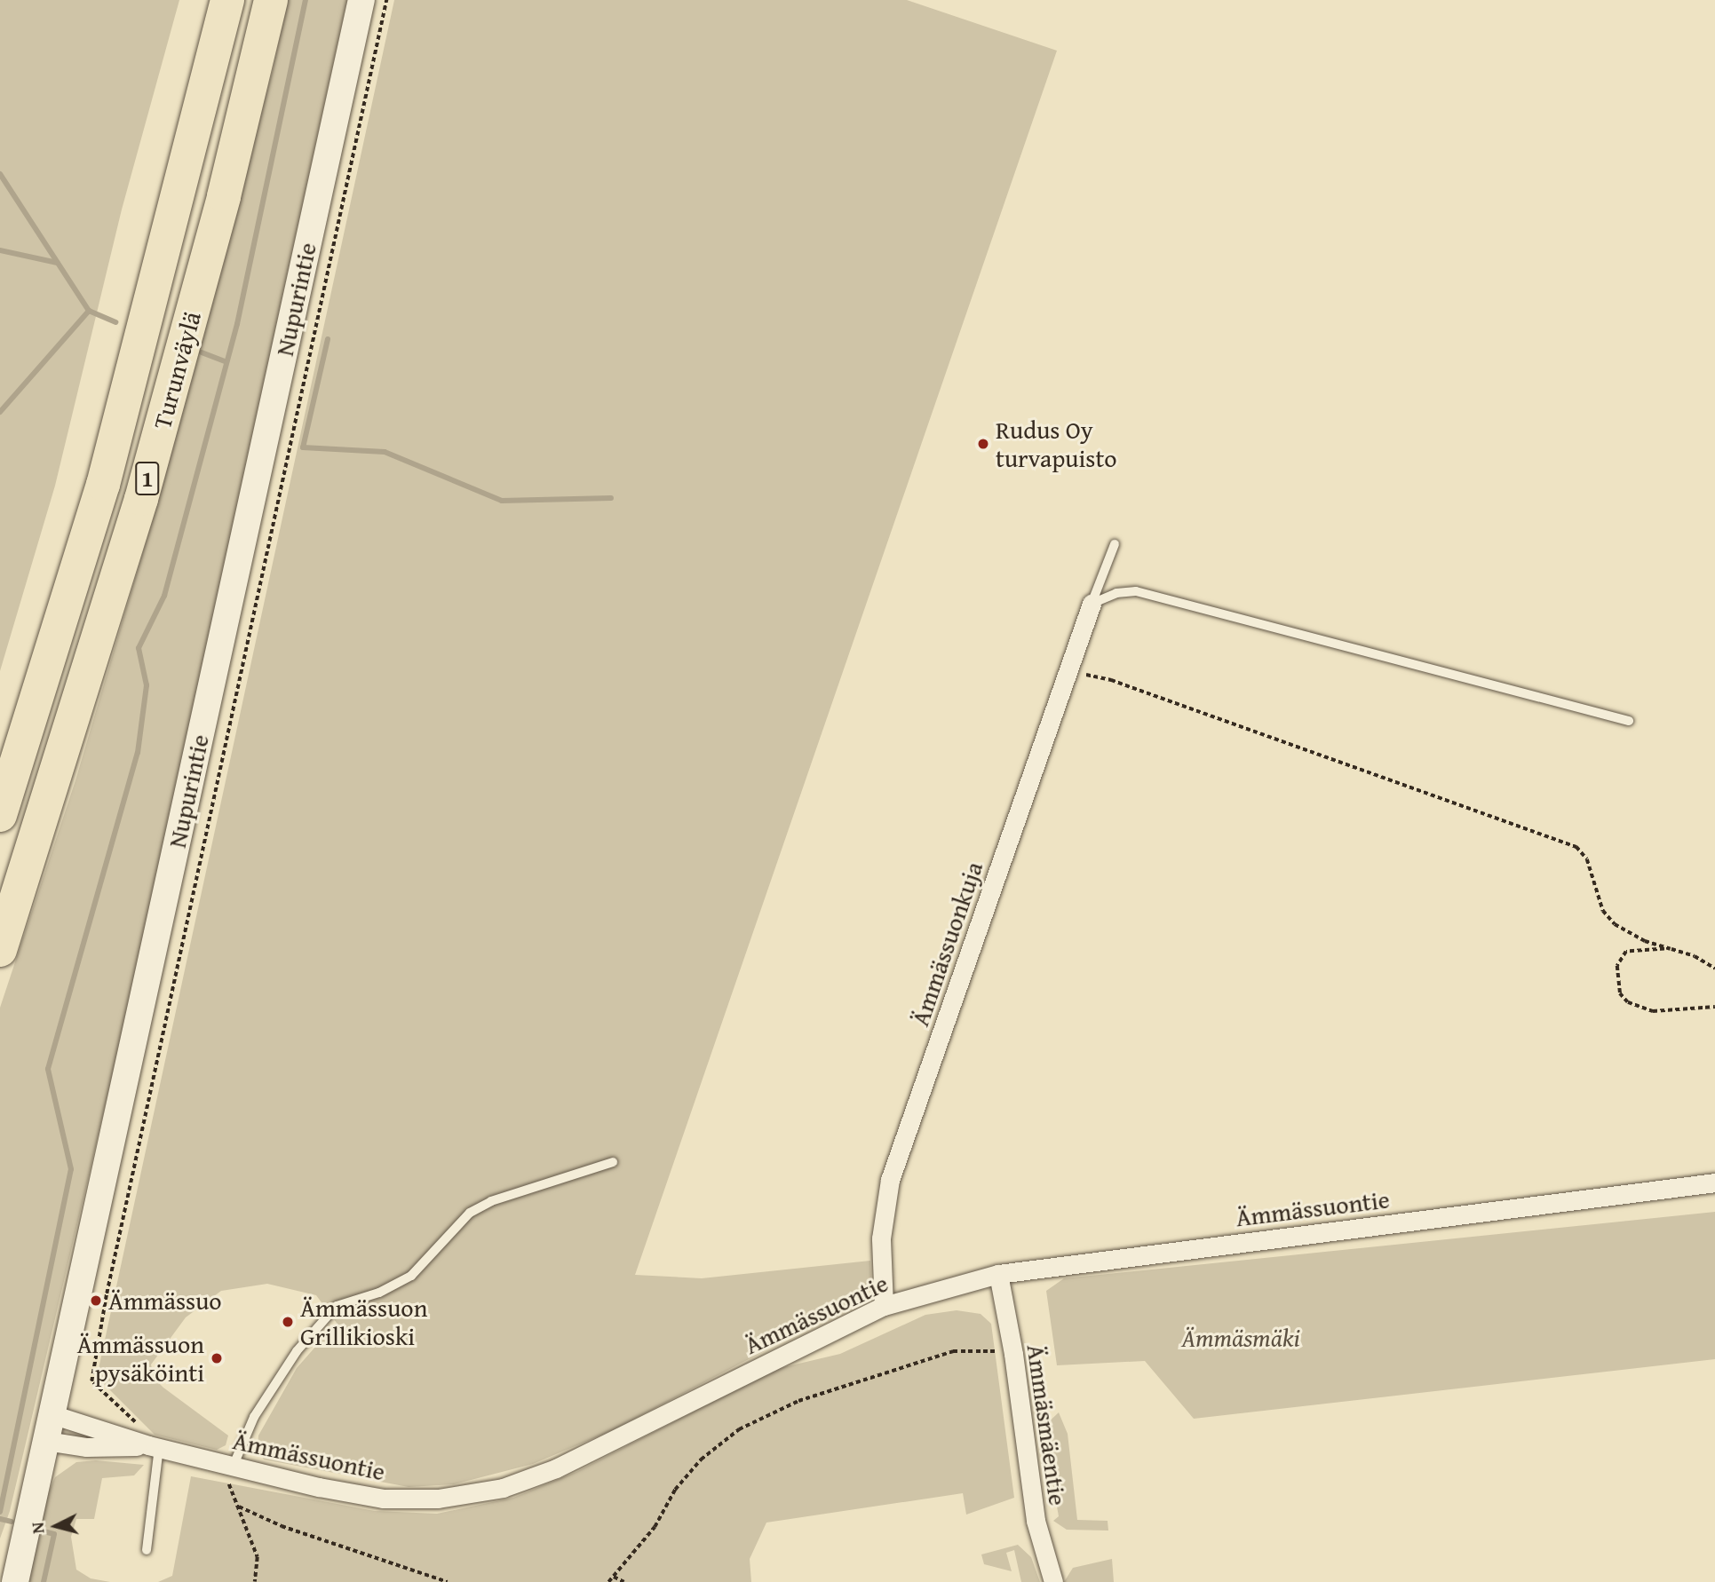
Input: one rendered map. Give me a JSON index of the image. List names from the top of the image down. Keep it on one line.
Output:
{"streets":{"highway":["Turunväylä","1"],"main road":["Nupurintie"],"street":["Ämmässuonkuja","Ämmässuontie","Ämmäsmäentie"]},"crossings":[["Nupurintie","Ämmässuontie"],["Ämmässuonkuja","Ämmässuontie"],["Ämmässuontie","Ämmäsmäentie"]],"parks":["Ämmäsmäki"],"places":["Rudus Oy turvapuisto","Ämmässuo","Ämmässuon Grillikioski","Ämmässuon pysäköinti"],"north":"left"}
